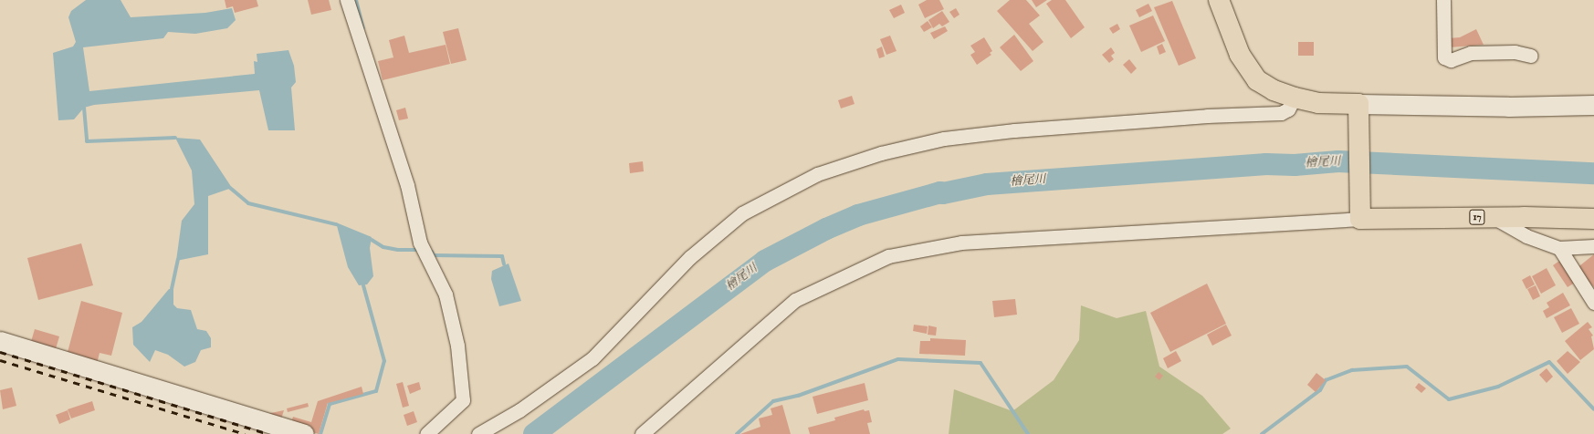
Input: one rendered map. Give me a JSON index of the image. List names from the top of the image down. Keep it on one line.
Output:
{"streets":{"main road":["17"]},"water":["檜尾川"]}
